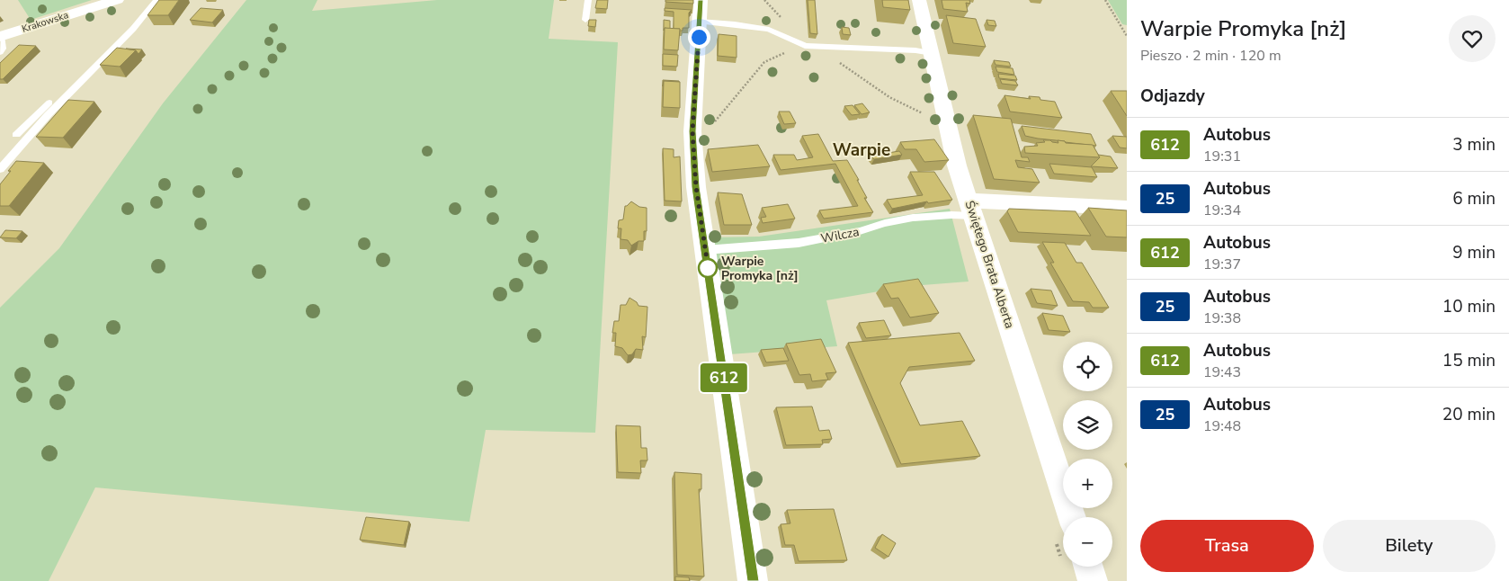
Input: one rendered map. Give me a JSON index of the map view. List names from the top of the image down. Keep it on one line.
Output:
{"streets":{"street":["Krakowska","Wilcza","Świętego Brata Alberta"]},"crossings":[["Wilcza","Świętego Brata Alberta"]],"districts":["Warpie"],"places":["Warpie Promyka [nż]"],"lines":["bus line 612"],"page":{"on_map":"612","heading":[["Warpie Promyka [nż]","Pieszo · 2 min · 120 m"],"Odjazdy"],"list":[{"mark":"612","name":"Autobus","note":"19:31","value":"3 min"},{"mark":"25","name":"Autobus","note":"19:34","value":"6 min"},{"mark":"612","name":"Autobus","note":"19:37","value":"9 min"},{"mark":"25","name":"Autobus","note":"19:38","value":"10 min"},{"mark":"612","name":"Autobus","note":"19:43","value":"15 min"},{"mark":"25","name":"Autobus","note":"19:48","value":"20 min"}],"map_buttons":["+","−"],"buttons":["Trasa","Bilety"]}}
